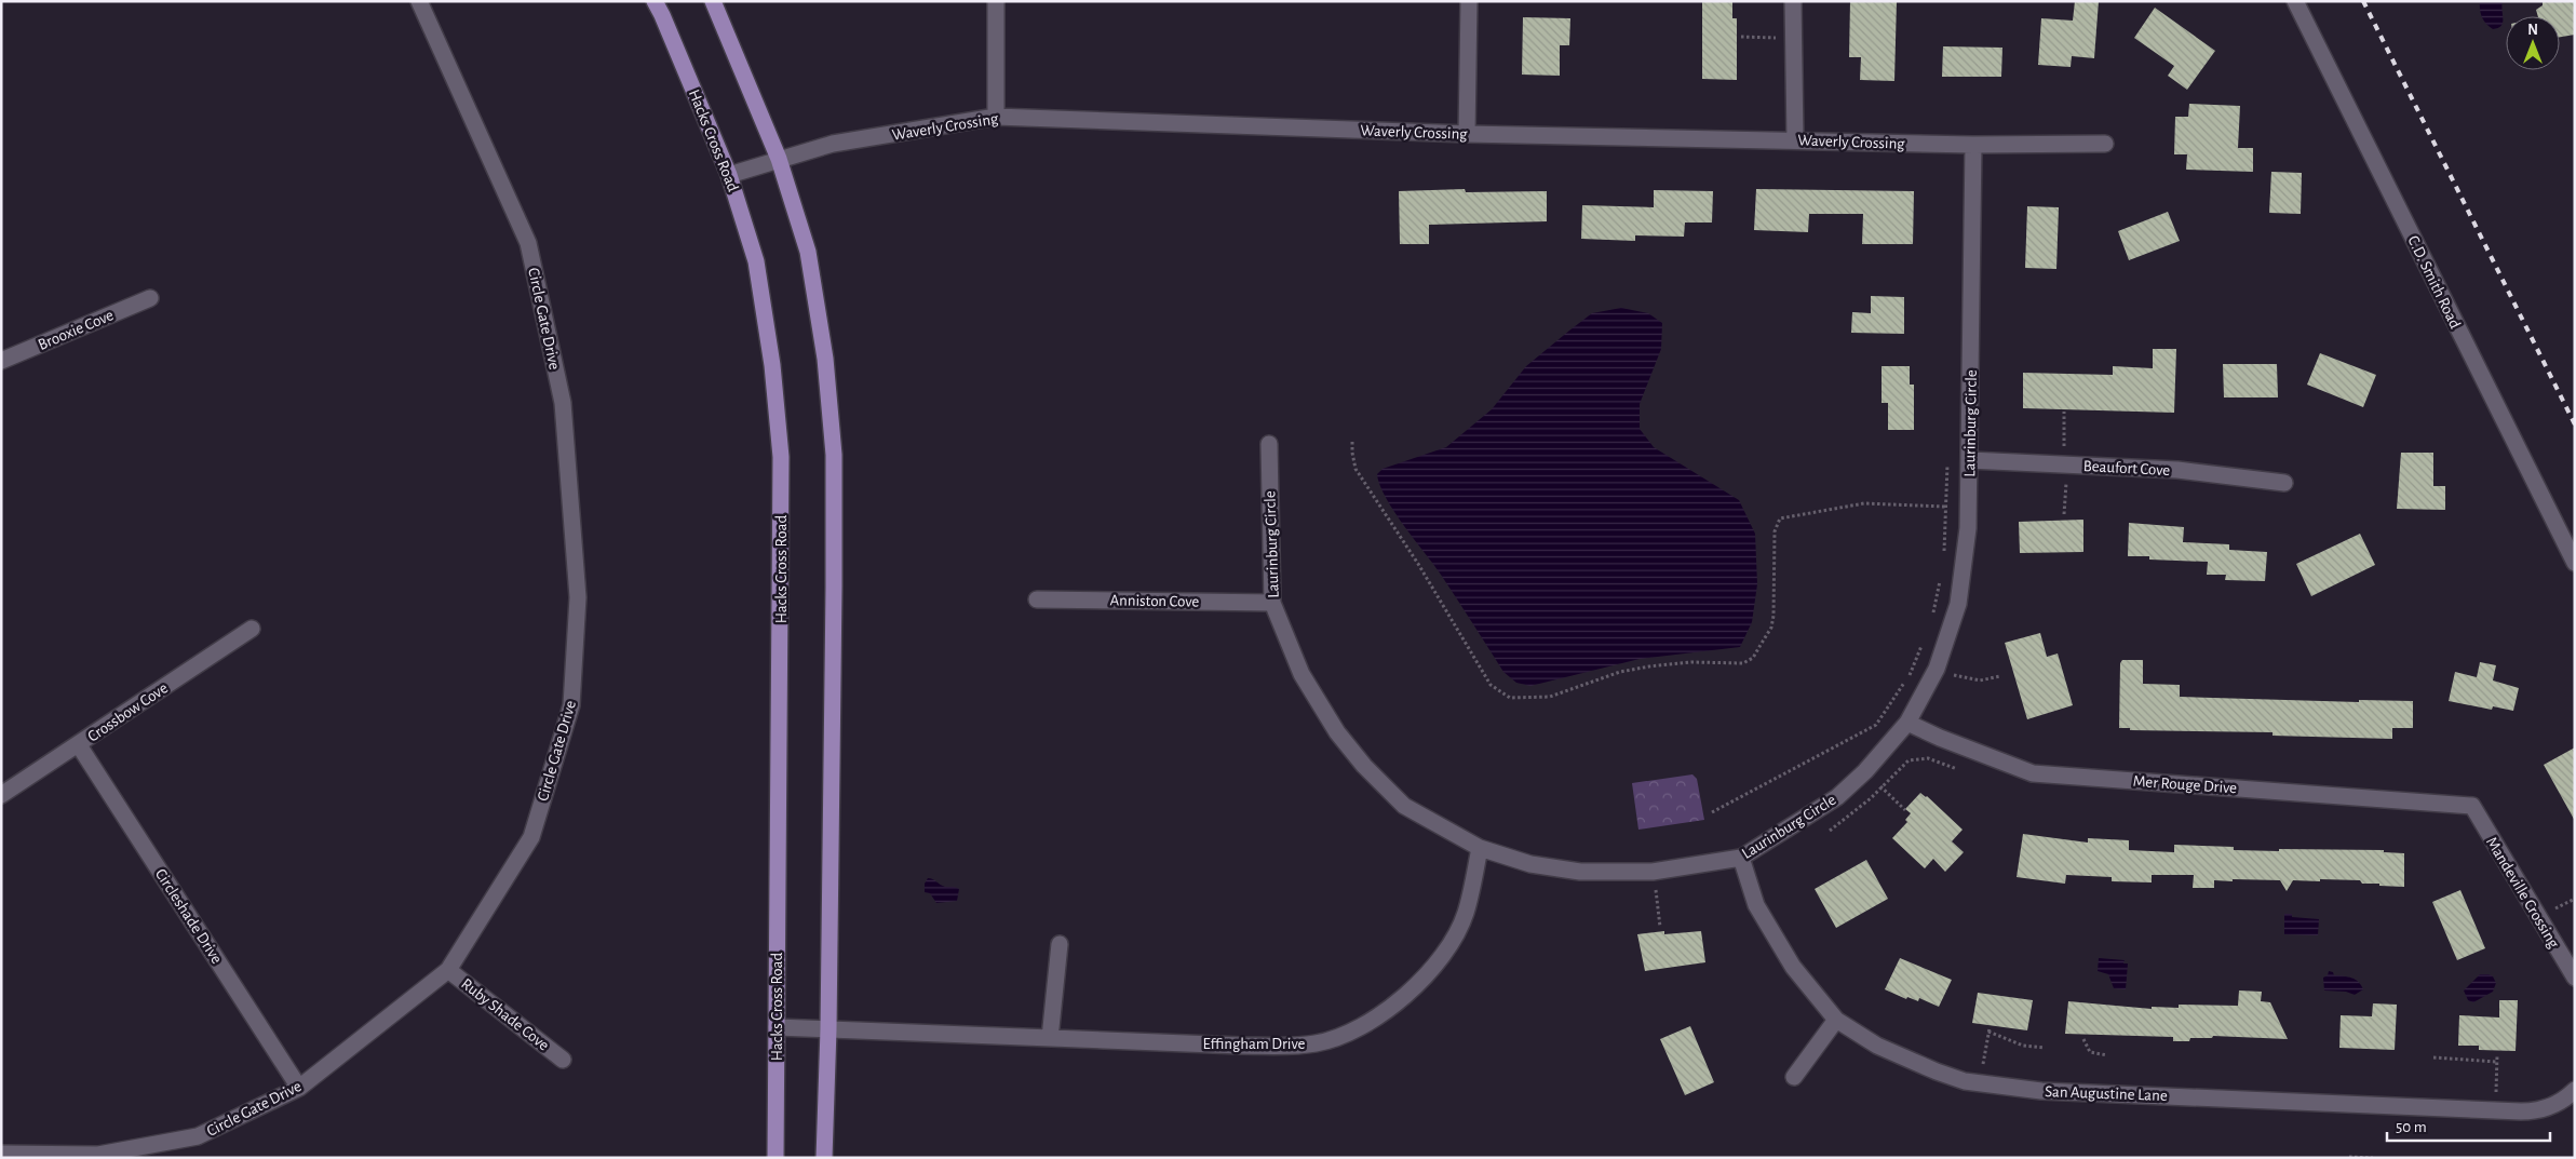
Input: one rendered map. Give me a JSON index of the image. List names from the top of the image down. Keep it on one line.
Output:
{"streets":{"main road":["Hacks Cross Road"],"street":["Waverly Crossing","C.D. Smith Road","Circle Gate Drive","Brooxie Cove","Laurinburg Circle","Beaufort Cove","Anniston Cove","Crossbow Cove","Mer Rouge Drive","Mandeville Crossing","Circleshade Drive","Ruby Shade Cove","Effingham Drive","San Augustine Lane"]},"crossings":[["Waverly Crossing","Hacks Cross Road"],["Waverly Crossing","Laurinburg Circle"],["Hacks Cross Road","Effingham Drive"],["Circle Gate Drive","Circleshade Drive"],["Circle Gate Drive","Ruby Shade Cove"],["Laurinburg Circle","Beaufort Cove"],["Laurinburg Circle","Anniston Cove"],["Laurinburg Circle","Mer Rouge Drive"],["Laurinburg Circle","Effingham Drive"],["Laurinburg Circle","San Augustine Lane"],["Crossbow Cove","Circleshade Drive"],["Mer Rouge Drive","Mandeville Crossing"]],"scale_bar":"50 m","north":"top"}
